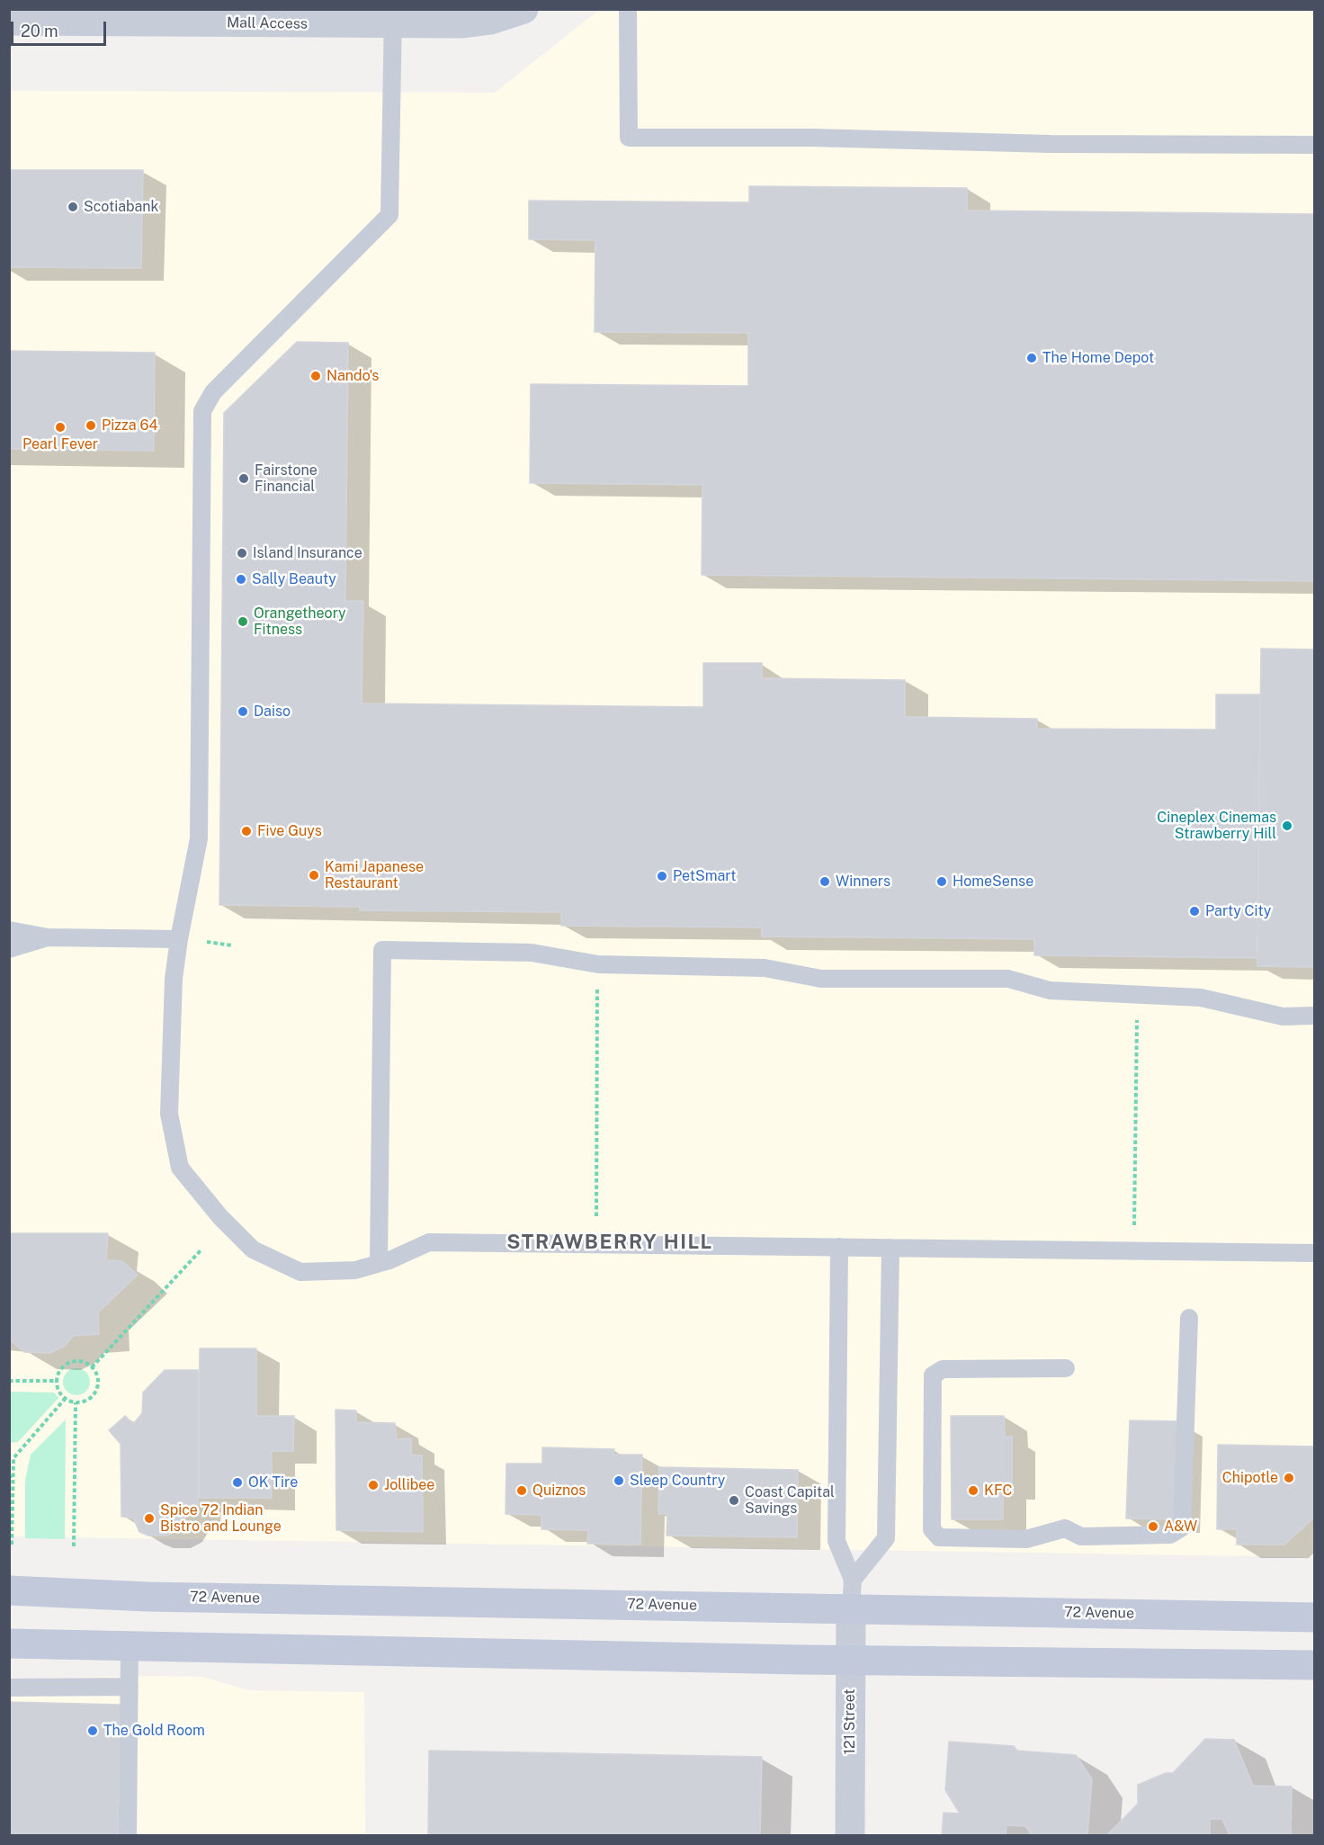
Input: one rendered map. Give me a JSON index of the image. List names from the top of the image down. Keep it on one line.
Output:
{"streets":{"main road":["72 Avenue"],"street":["Mall Access","121 Street"]},"crossings":[["72 Avenue","121 Street"]],"districts":["STRAWBERRY HILL"],"places":["Scotiabank","The Home Depot","Nando's","Pizza 64","Pearl Fever","Fairstone Financial","Island Insurance","Sally Beauty","Orangetheory Fitness","Daiso","Cineplex Cinemas Strawberry Hill","Five Guys","Kami Japanese Restaurant","PetSmart","Winners","HomeSense","Party City","Chipotle","Sleep Country","OK Tire","Jollibee","Quiznos","KFC","Coast Capital Savings","Spice 72 Indian Bistro and Lounge","A&W","The Gold Room"],"scale_bar":"20 m"}
